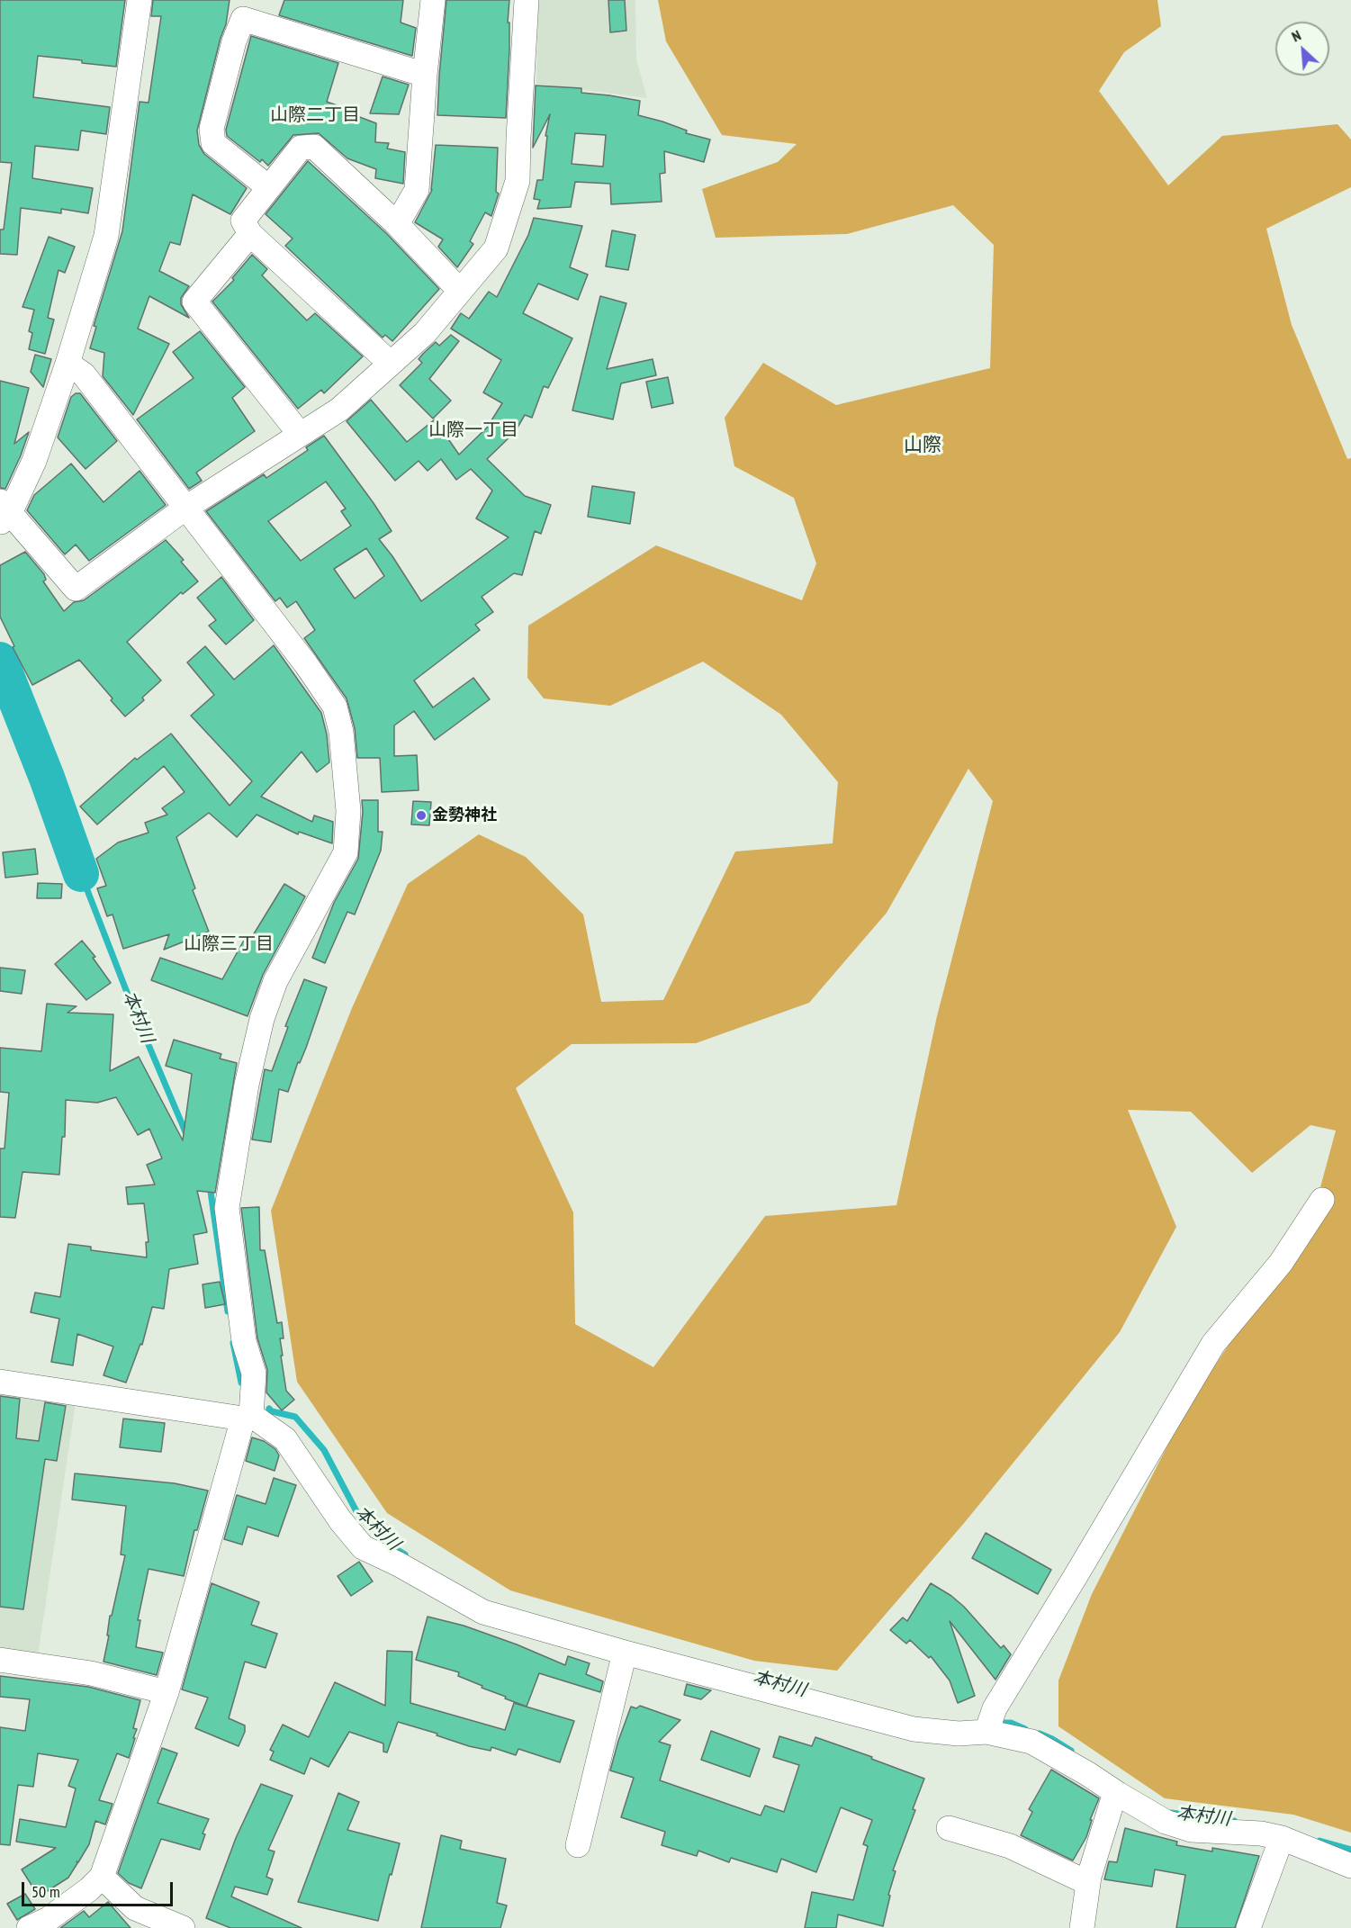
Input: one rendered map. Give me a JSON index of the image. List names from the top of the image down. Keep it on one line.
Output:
{"districts":["山際二丁目","山際一丁目","山際","山際三丁目"],"water":["本村川"],"places":["金勢神社"],"scale_bar":"50 m","north":"top left"}
